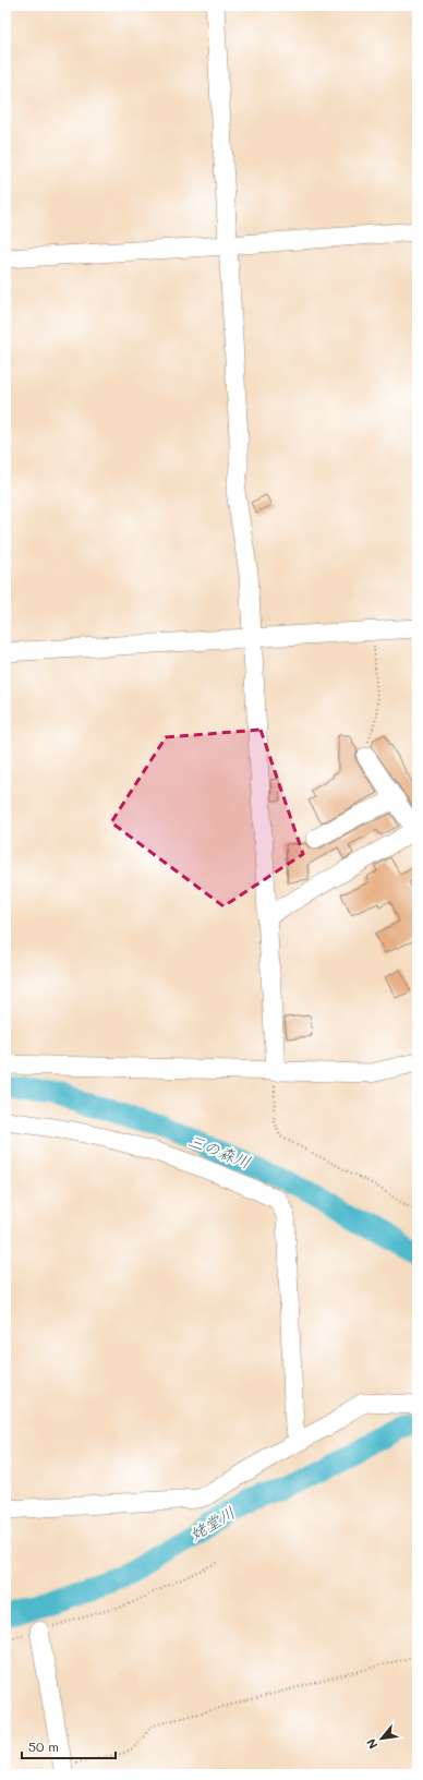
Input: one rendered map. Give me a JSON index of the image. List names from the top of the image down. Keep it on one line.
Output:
{"water":["三の森川","姥堂川"],"scale_bar":"50 m","north":"bottom left"}
